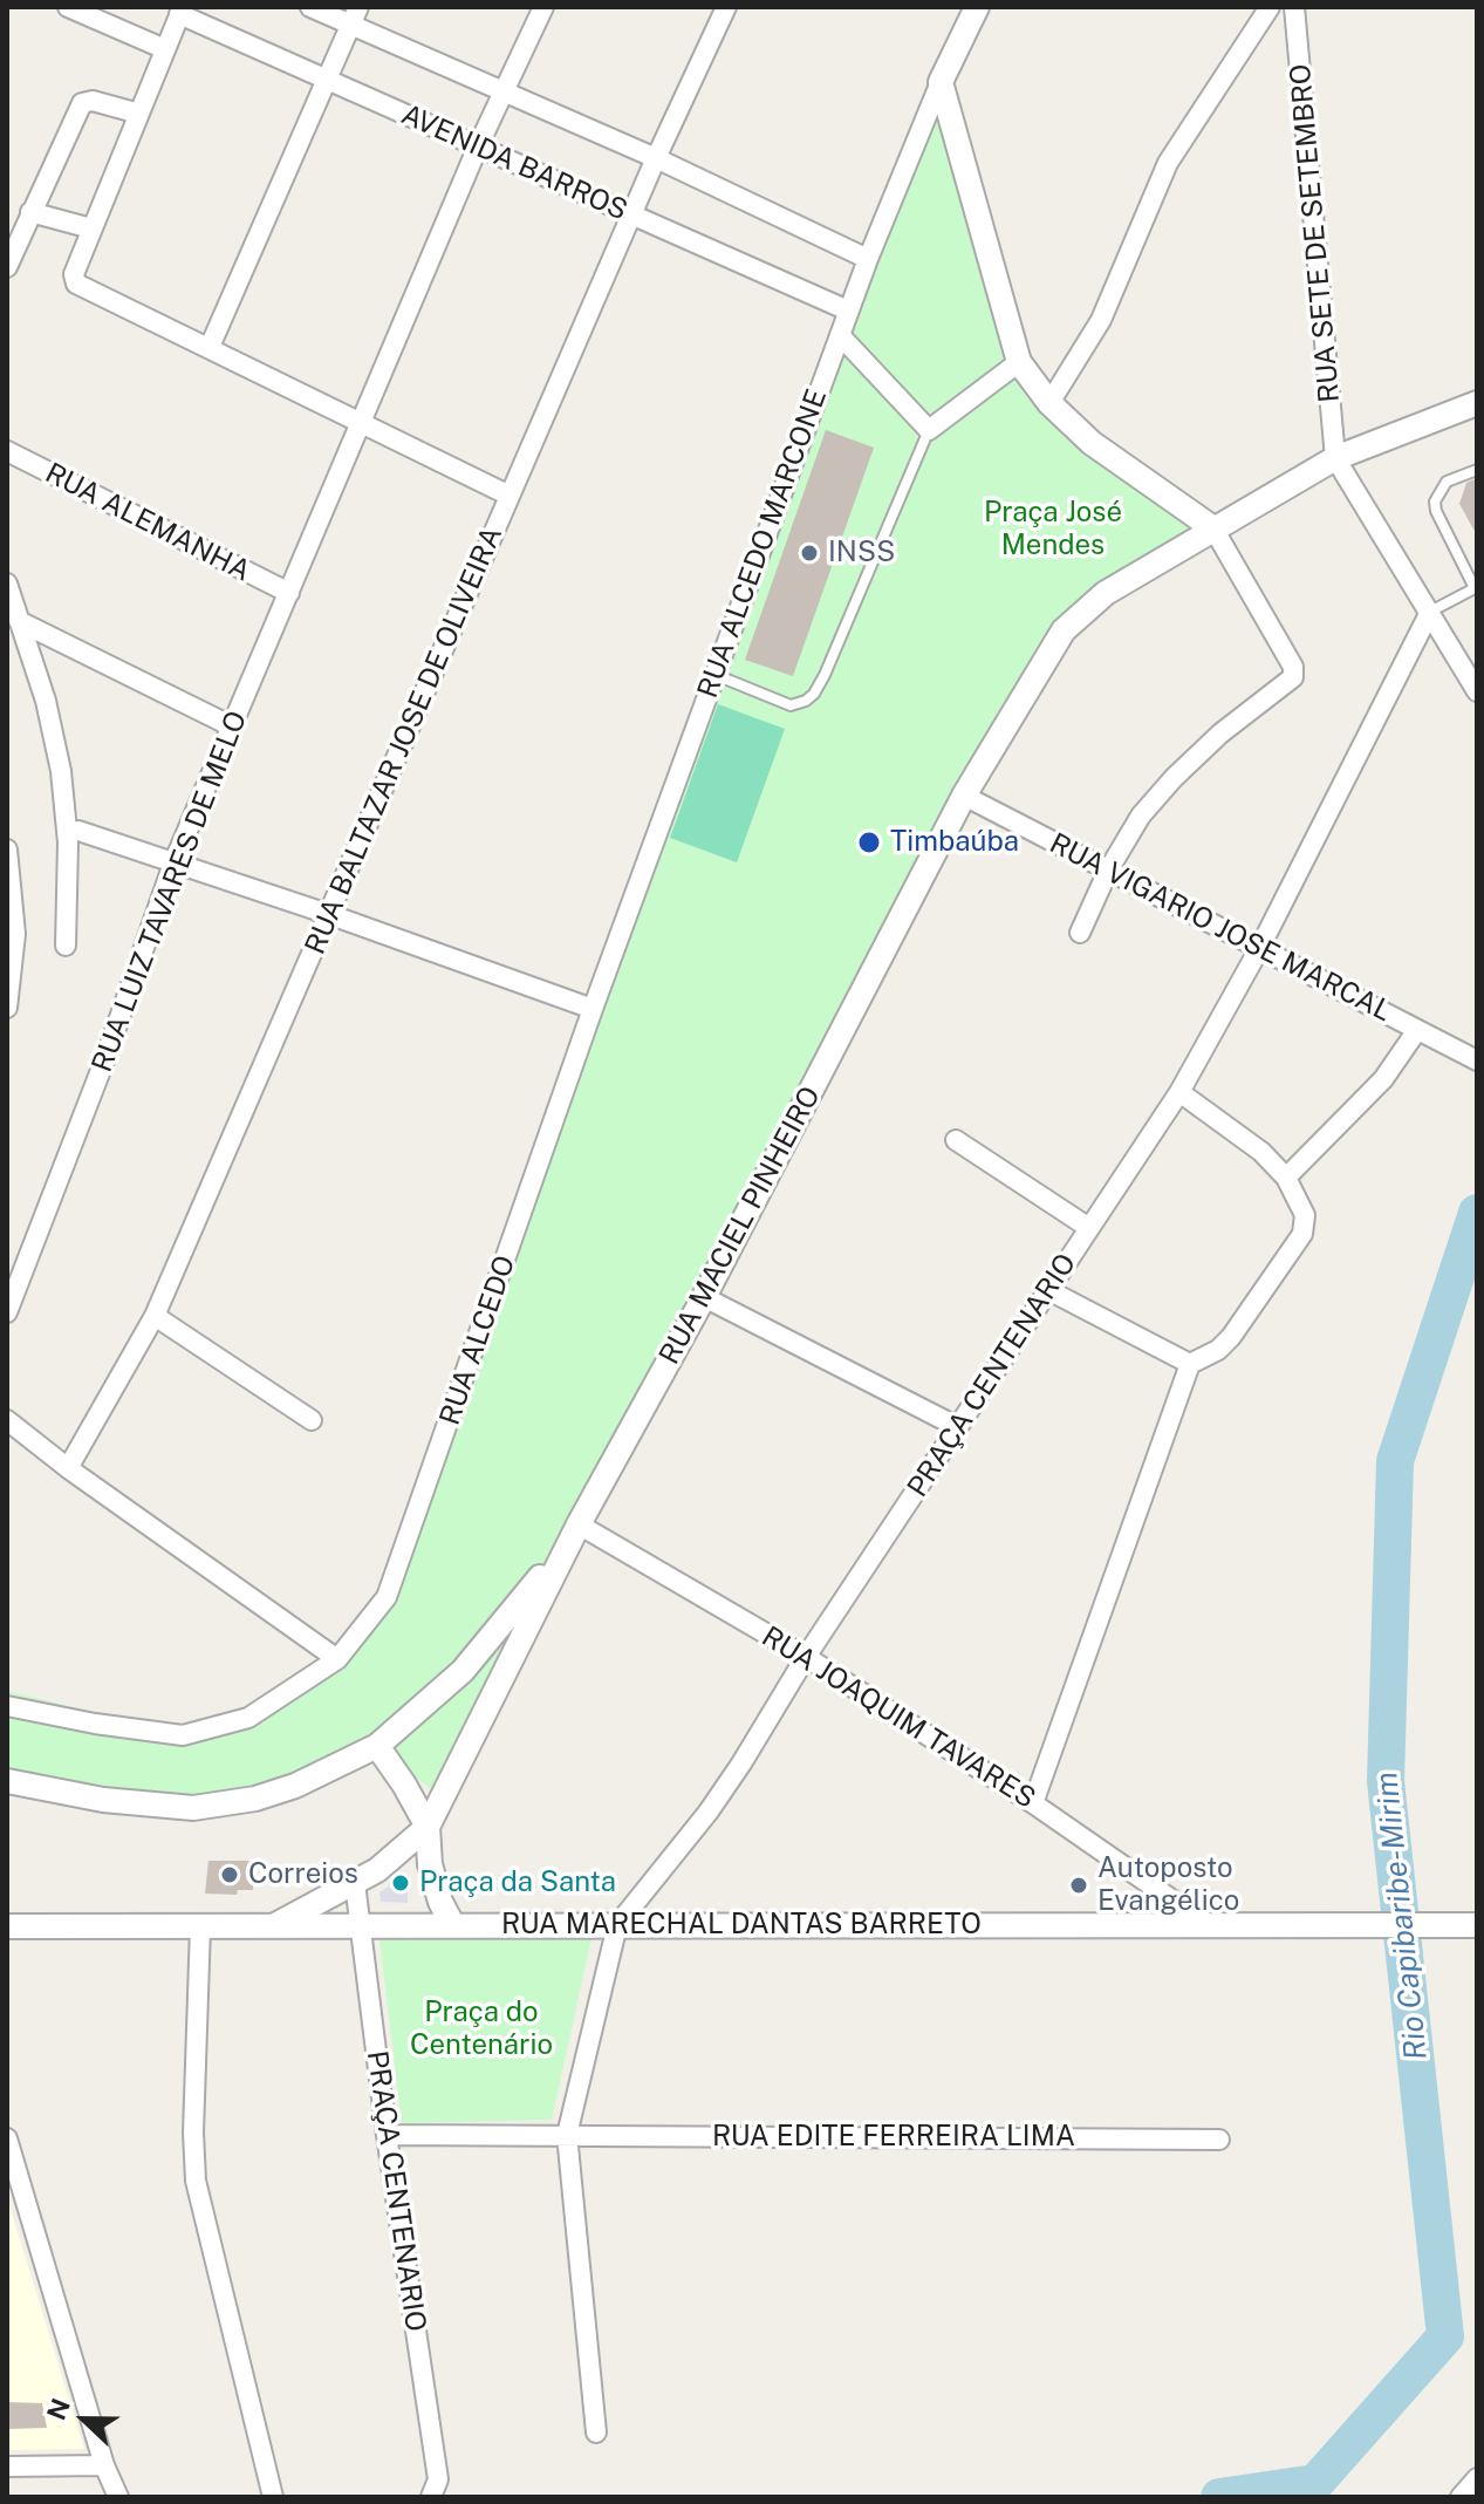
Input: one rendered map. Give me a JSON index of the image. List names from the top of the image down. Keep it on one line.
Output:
{"streets":{"street":["AVENIDA BARROS","RUA SETE DE SETEMBRO","RUA ALEMANHA","RUA ALCEDO MARCONE","RUA BALTAZAR JOSE DE OLIVEIRA","RUA LUIZ TAVARES DE MELO","RUA VIGARIO JOSE MARCAL","RUA MACIEL PINHEIRO","RUA ALCEDO","PRAÇA CENTENARIO","RUA JOAQUIM TAVARES","RUA MARECHAL DANTAS BARRETO","RUA EDITE FERREIRA LIMA"]},"crossings":[["AVENIDA BARROS","RUA ALCEDO MARCONE"],["AVENIDA BARROS","RUA BALTAZAR JOSE DE OLIVEIRA"],["AVENIDA BARROS","RUA LUIZ TAVARES DE MELO"],["RUA SETE DE SETEMBRO","RUA MACIEL PINHEIRO"],["RUA ALEMANHA","RUA LUIZ TAVARES DE MELO"],["RUA ALCEDO MARCONE","RUA ALCEDO"],["RUA VIGARIO JOSE MARCAL","RUA MACIEL PINHEIRO"],["RUA VIGARIO JOSE MARCAL","PRAÇA CENTENARIO"],["RUA MACIEL PINHEIRO","PRAÇA CENTENARIO"],["RUA MACIEL PINHEIRO","RUA JOAQUIM TAVARES"],["RUA MACIEL PINHEIRO","RUA MARECHAL DANTAS BARRETO"],["PRAÇA CENTENARIO","RUA JOAQUIM TAVARES"],["PRAÇA CENTENARIO","RUA MARECHAL DANTAS BARRETO"],["PRAÇA CENTENARIO","RUA EDITE FERREIRA LIMA"],["RUA JOAQUIM TAVARES","RUA MARECHAL DANTAS BARRETO"]],"water":["Rio Capibaribe-Mirim"],"parks":["Praça José Mendes","Praça do Centenário"],"places":["INSS","Timbaúba","Correios","Praça da Santa","Autoposto Evangélico"],"north":"left"}
